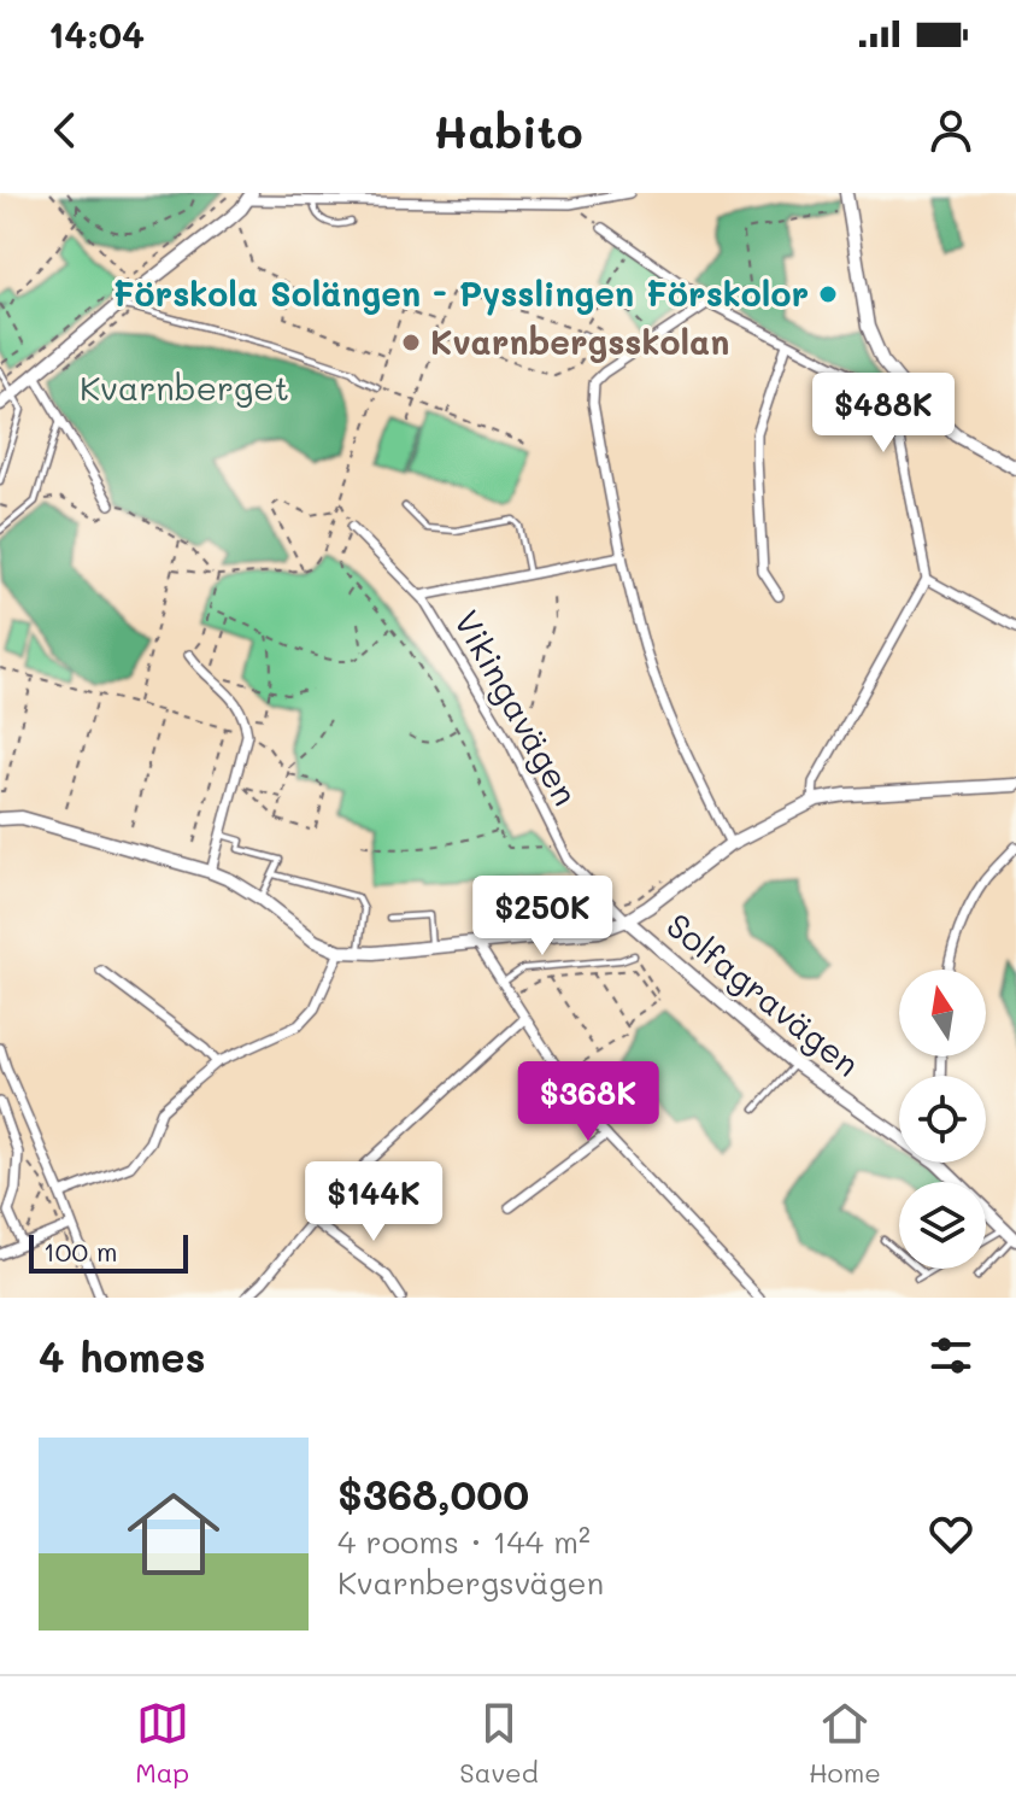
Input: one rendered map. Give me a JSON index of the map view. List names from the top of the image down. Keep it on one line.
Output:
{"streets":{"street":["Vikingavägen","Solfagravägen"]},"crossings":[["Vikingavägen","Solfagravägen"]],"parks":["Kvarnberget"],"places":["Förskola Solängen - Pysslingen Förskolor","Kvarnbergsskolan"],"scale_bar":"100 m","north":"top","page":{"status":"14:04","header":"Habito","price":["$488K","$250K","$368K","$144K"],"scale":"100 m","heading":"4 homes","list":[{"name":"$368,000","note":"4 rooms · 144 m² · Kvarnbergsvägen"}],"tabs":["Map","Saved","Home"]}}
